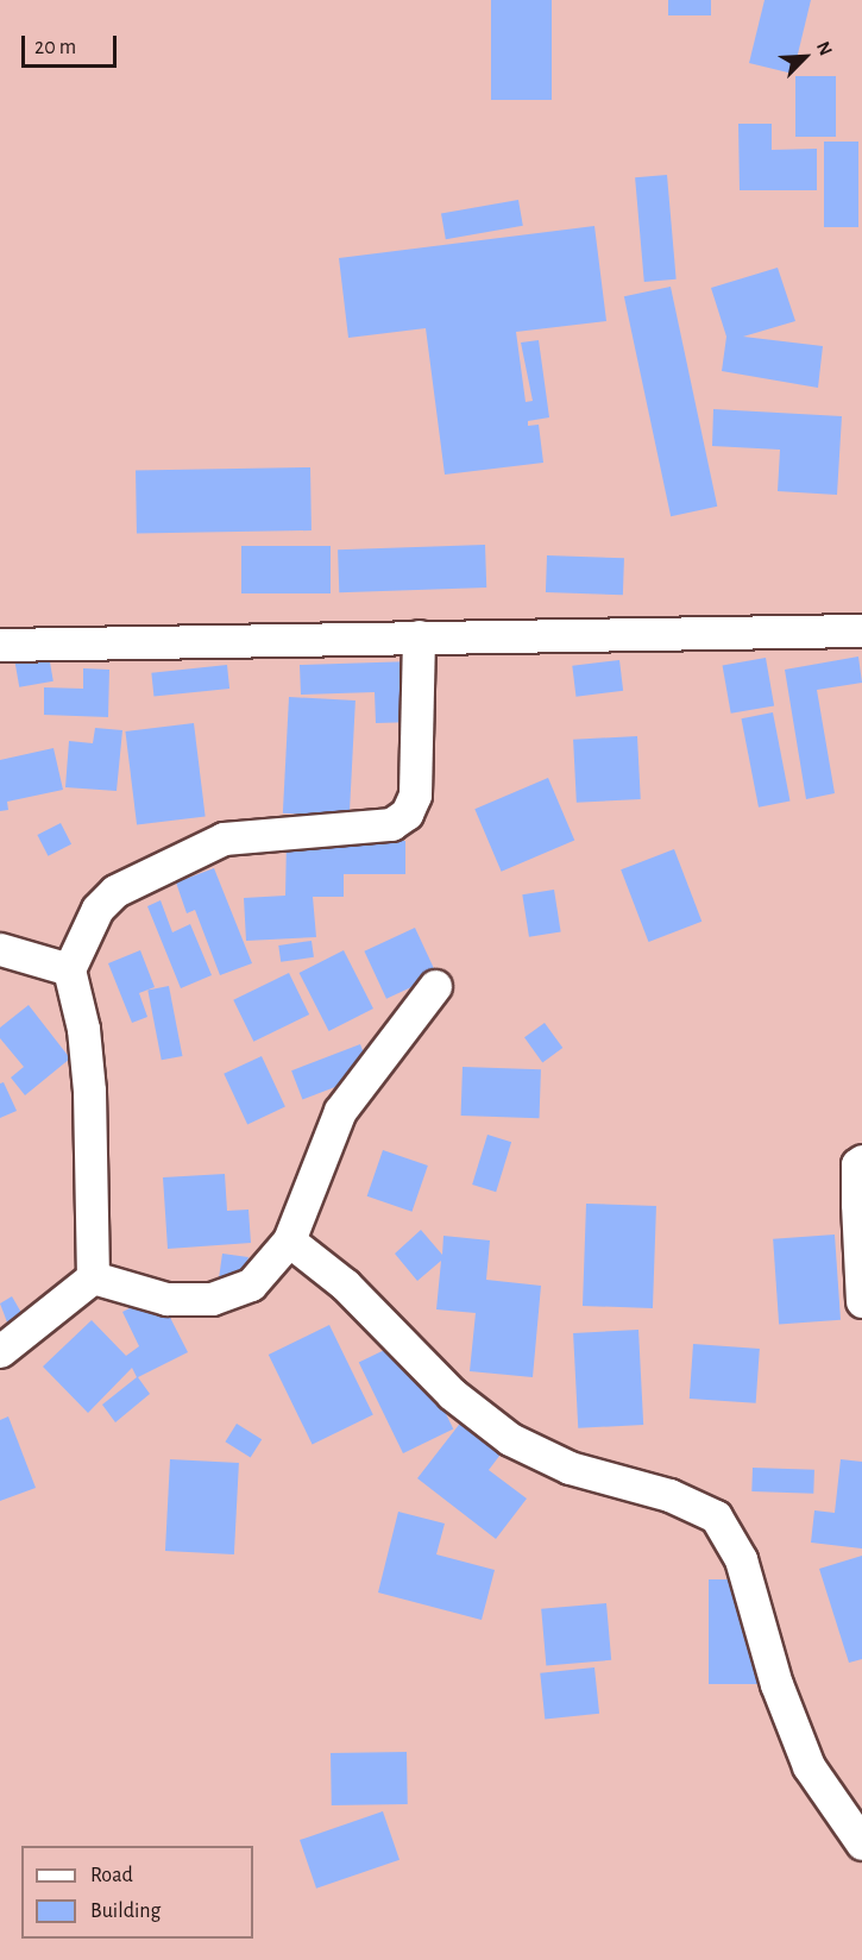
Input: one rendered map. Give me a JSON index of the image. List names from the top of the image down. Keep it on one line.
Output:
{"legend":["Road","Building"],"scale_bar":"20 m","north":"top right"}
